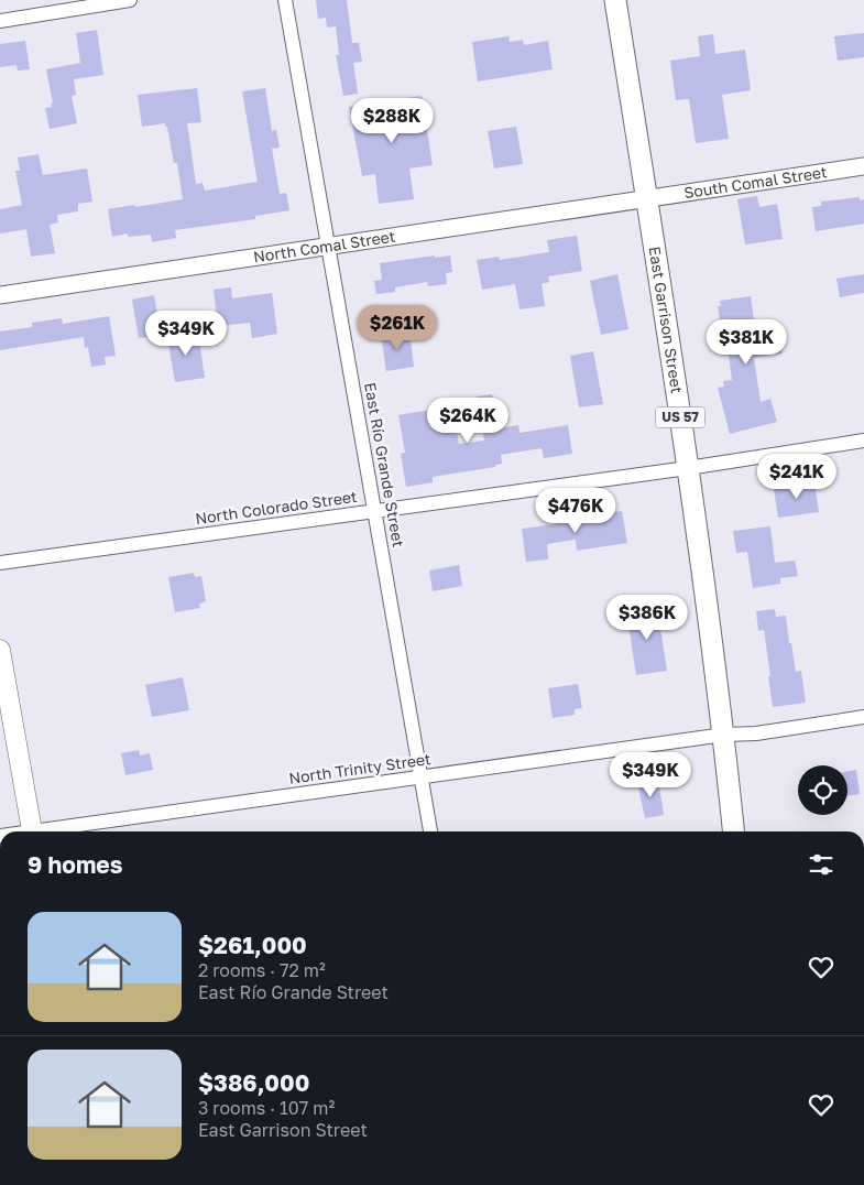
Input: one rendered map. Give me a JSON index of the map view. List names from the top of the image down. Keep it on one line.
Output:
{"streets":{"main road":["East Garrison Street","US 57"],"street":["South Comal Street","North Comal Street","East Río Grande Street","North Colorado Street","North Trinity Street"]},"crossings":[["South Comal Street","North Comal Street"],["South Comal Street","East Garrison Street"],["North Comal Street","East Garrison Street"],["North Comal Street","East Río Grande Street"],["East Garrison Street","North Colorado Street"],["East Garrison Street","North Trinity Street"],["East Río Grande Street","North Colorado Street"],["East Río Grande Street","North Trinity Street"]],"page":{"price":["$288K","$261K","$349K","$381K","$264K","$241K","$476K","$386K","$349K"],"heading":"9 homes","list":[{"name":"$261,000","note":"2 rooms · 72 m² · East Río Grande Street"},{"name":"$386,000","note":"3 rooms · 107 m² · East Garrison Street"}]}}
